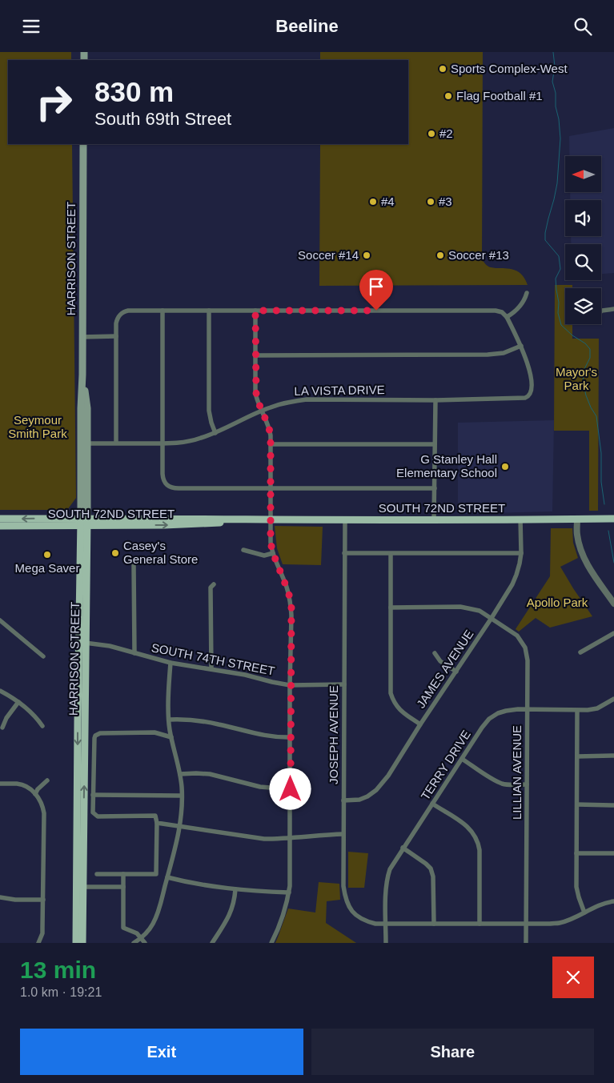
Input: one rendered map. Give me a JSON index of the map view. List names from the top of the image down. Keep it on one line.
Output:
{"streets":{"main road":["HARRISON STREET","SOUTH 72ND STREET"],"street":["LA VISTA DRIVE","SOUTH 74TH STREET","JAMES AVENUE","JOSEPH AVENUE","TERRY DRIVE","LILLIAN AVENUE"]},"crossings":[["HARRISON STREET","LA VISTA DRIVE"],["HARRISON STREET","SOUTH 72ND STREET"],["HARRISON STREET","SOUTH 74TH STREET"],["SOUTH 72ND STREET","JAMES AVENUE"],["SOUTH 72ND STREET","JOSEPH AVENUE"],["SOUTH 74TH STREET","JOSEPH AVENUE"],["JAMES AVENUE","JOSEPH AVENUE"],["JAMES AVENUE","LILLIAN AVENUE"],["JOSEPH AVENUE","TERRY DRIVE"],["JOSEPH AVENUE","LILLIAN AVENUE"],["TERRY DRIVE","LILLIAN AVENUE"]],"parks":["Mayor's Park","Seymour Smith Park","Apollo Park"],"places":["Sports Complex-West","Flag Football #1","#2","#4","#3","Soccer #14","Soccer #13","G Stanley Hall Elementary School","Casey's General Store","Mega Saver"],"north":"left","page":{"header":"Beeline","turn":["830 m","South 69th Street"],"heading":["13 min","1.0 km · 19:21"],"buttons":["Exit","Share"]}}
